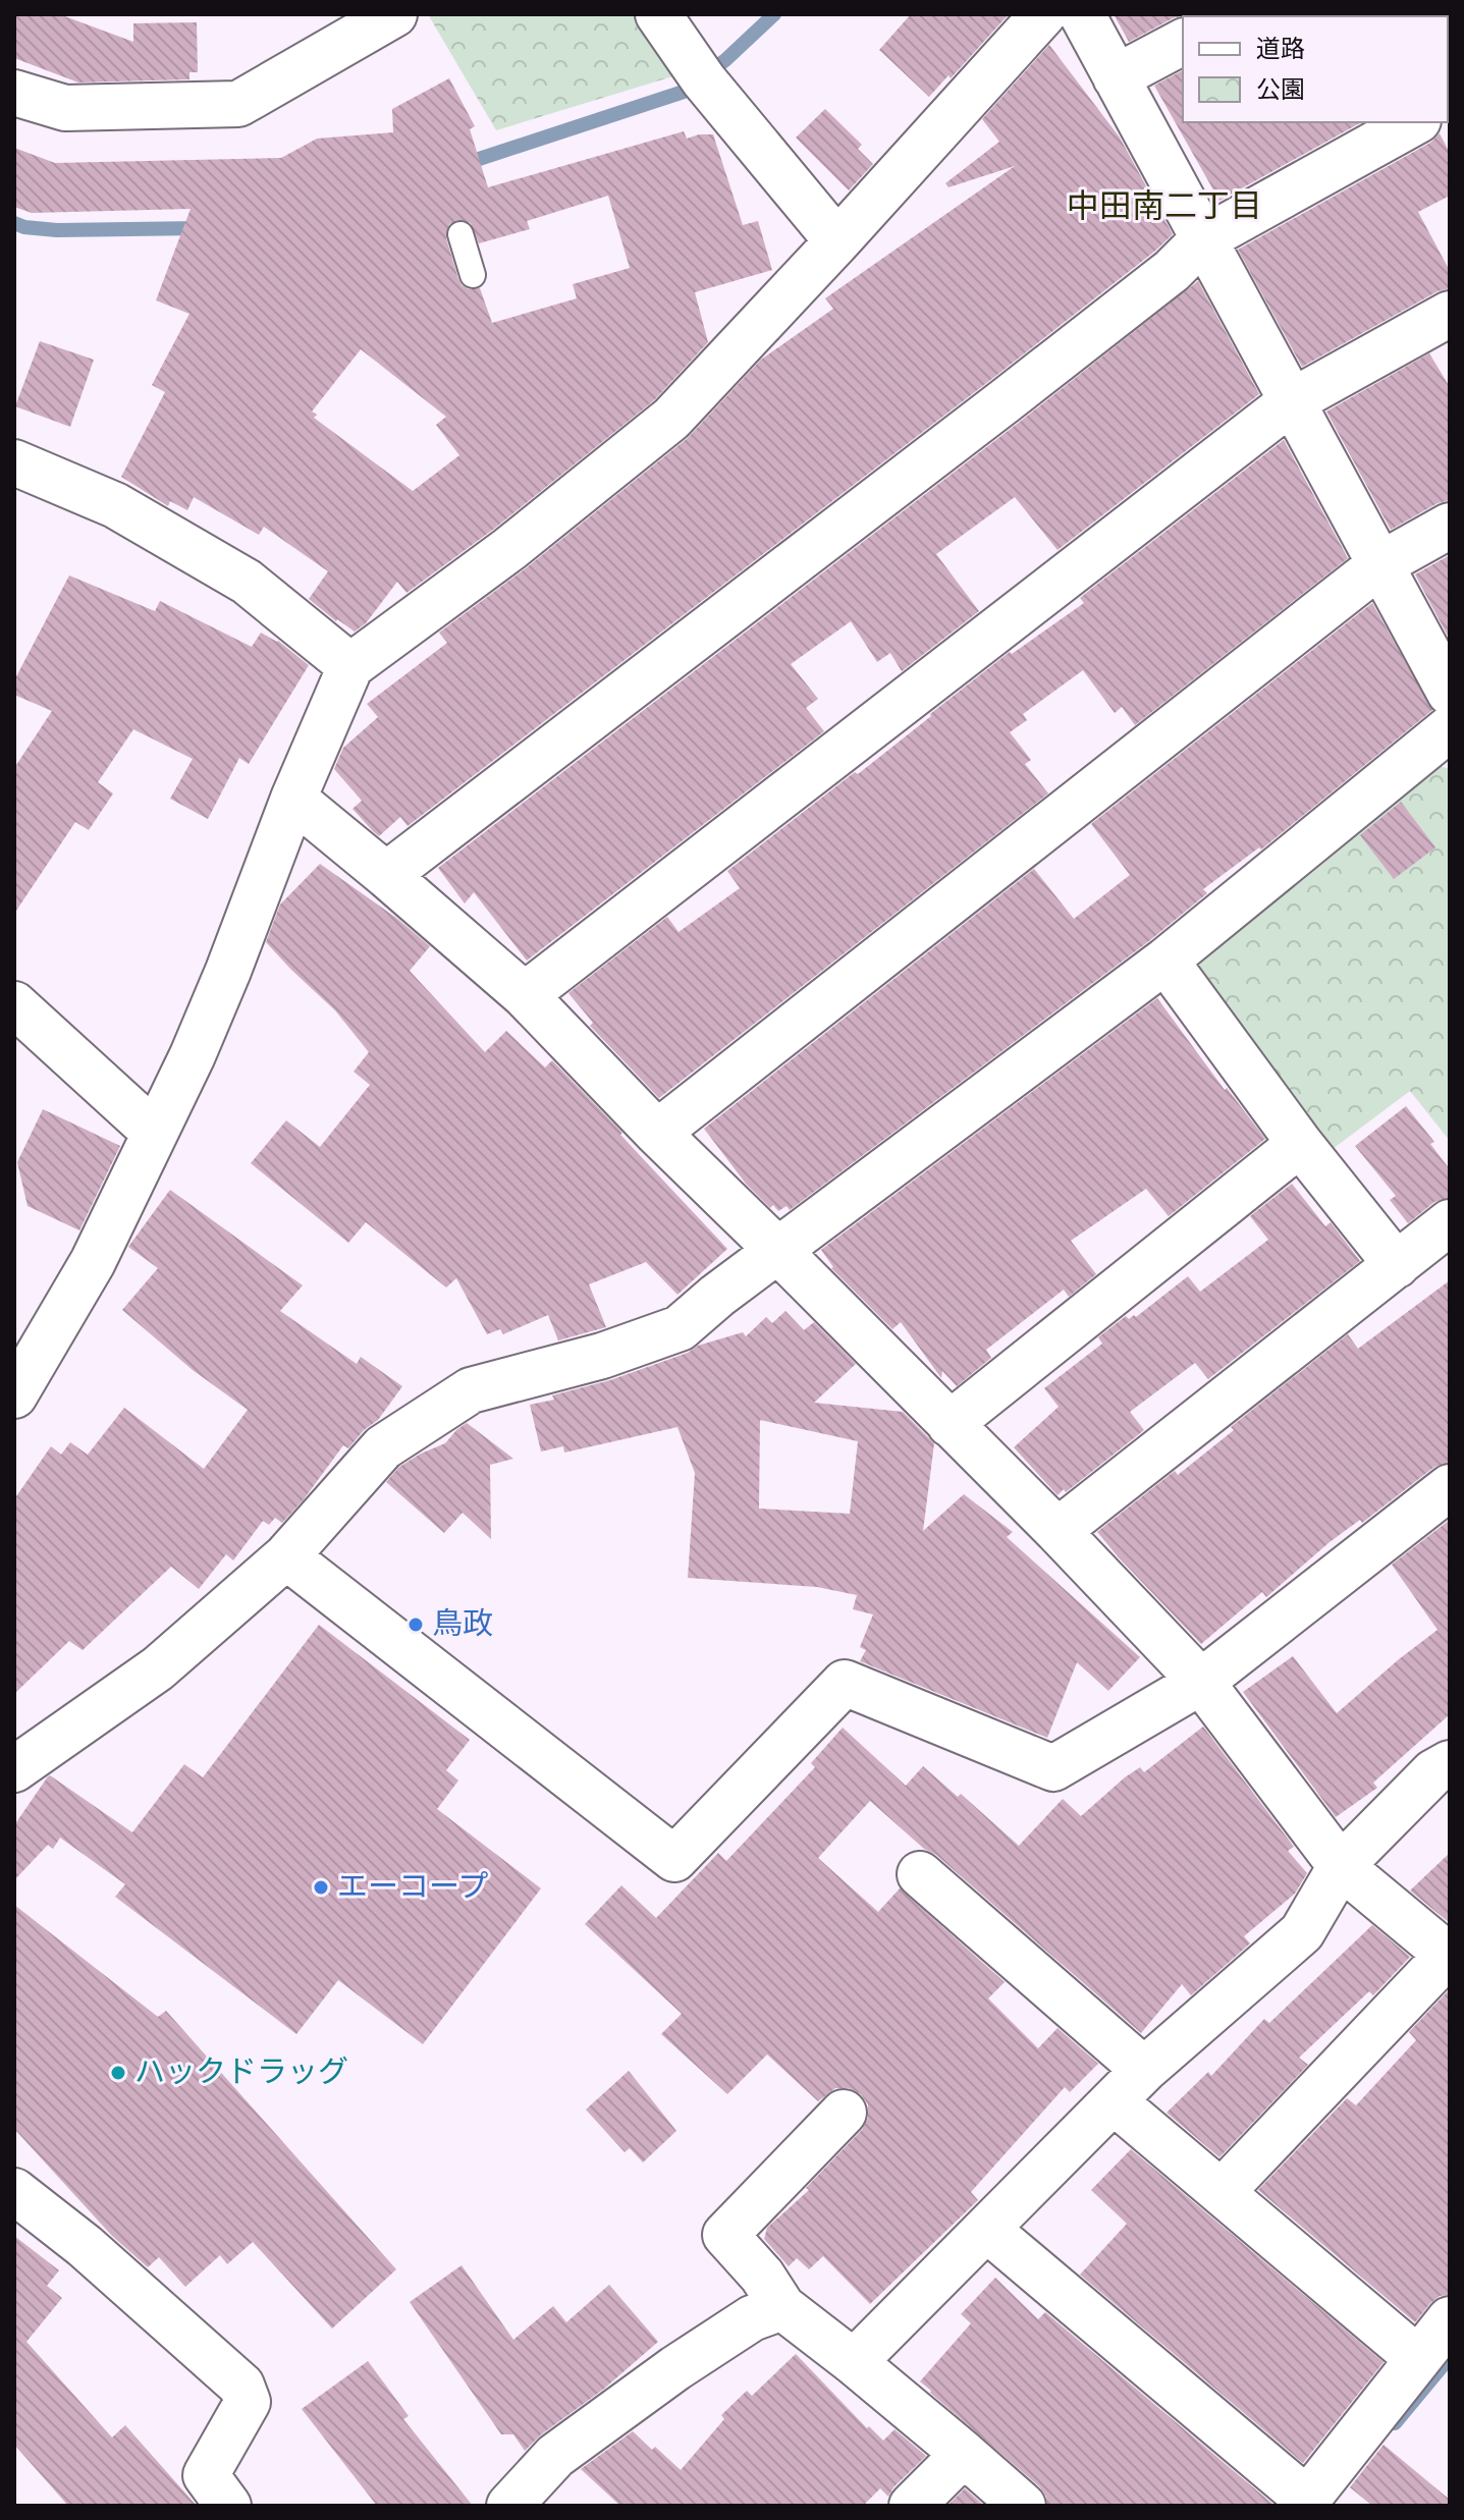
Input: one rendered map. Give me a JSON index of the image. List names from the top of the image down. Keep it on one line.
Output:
{"districts":["中田南二丁目"],"places":["鳥政","エーコープ","ハックドラッグ"],"legend":["道路","公園"]}
